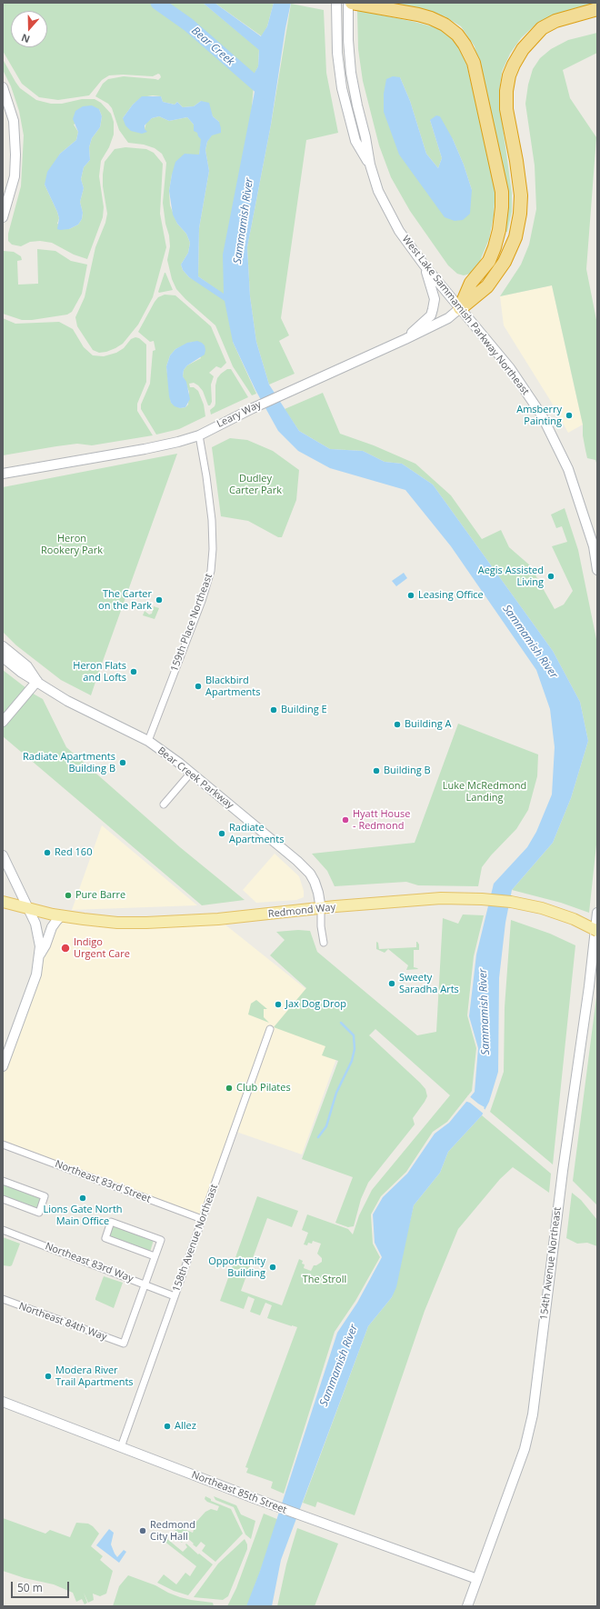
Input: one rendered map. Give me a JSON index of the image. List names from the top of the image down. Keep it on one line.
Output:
{"streets":{"main road":["West Lake Sammamish Parkway Northeast","Leary Way","Bear Creek Parkway","Redmond Way","154th Avenue Northeast","Northeast 85th Street"],"street":["159th Place Northeast","Northeast 83rd Street","158th Avenue Northeast","Northeast 83rd Way","Northeast 84th Way"]},"crossings":[["West Lake Sammamish Parkway Northeast","Leary Way"],["Leary Way","159th Place Northeast"],["159th Place Northeast","Bear Creek Parkway"],["Bear Creek Parkway","Redmond Way"],["Northeast 83rd Street","158th Avenue Northeast"],["158th Avenue Northeast","Northeast 83rd Way"],["158th Avenue Northeast","Northeast 85th Street"],["Northeast 83rd Way","Northeast 84th Way"],["154th Avenue Northeast","Northeast 85th Street"]],"water":["Bear Creek","Sammamish River"],"parks":["Dudley Carter Park","Heron Rookery Park","Luke McRedmond Landing","The Stroll"],"places":["Amsberry Painting","Aegis Assisted Living","Leasing Office","The Carter on the Park","Heron Flats and Lofts","Blackbird Apartments","Building E","Building A","Radiate Apartments Building B","Building B","Hyatt House - Redmond","Radiate Apartments","Red 160","Pure Barre","Indigo Urgent Care","Sweety Saradha Arts","Jax Dog Drop","Club Pilates","Lions Gate North Main Office","Opportunity Building","Modera River Trail Apartments","Allez","Redmond City Hall"],"scale_bar":"50 m","north":"bottom"}
